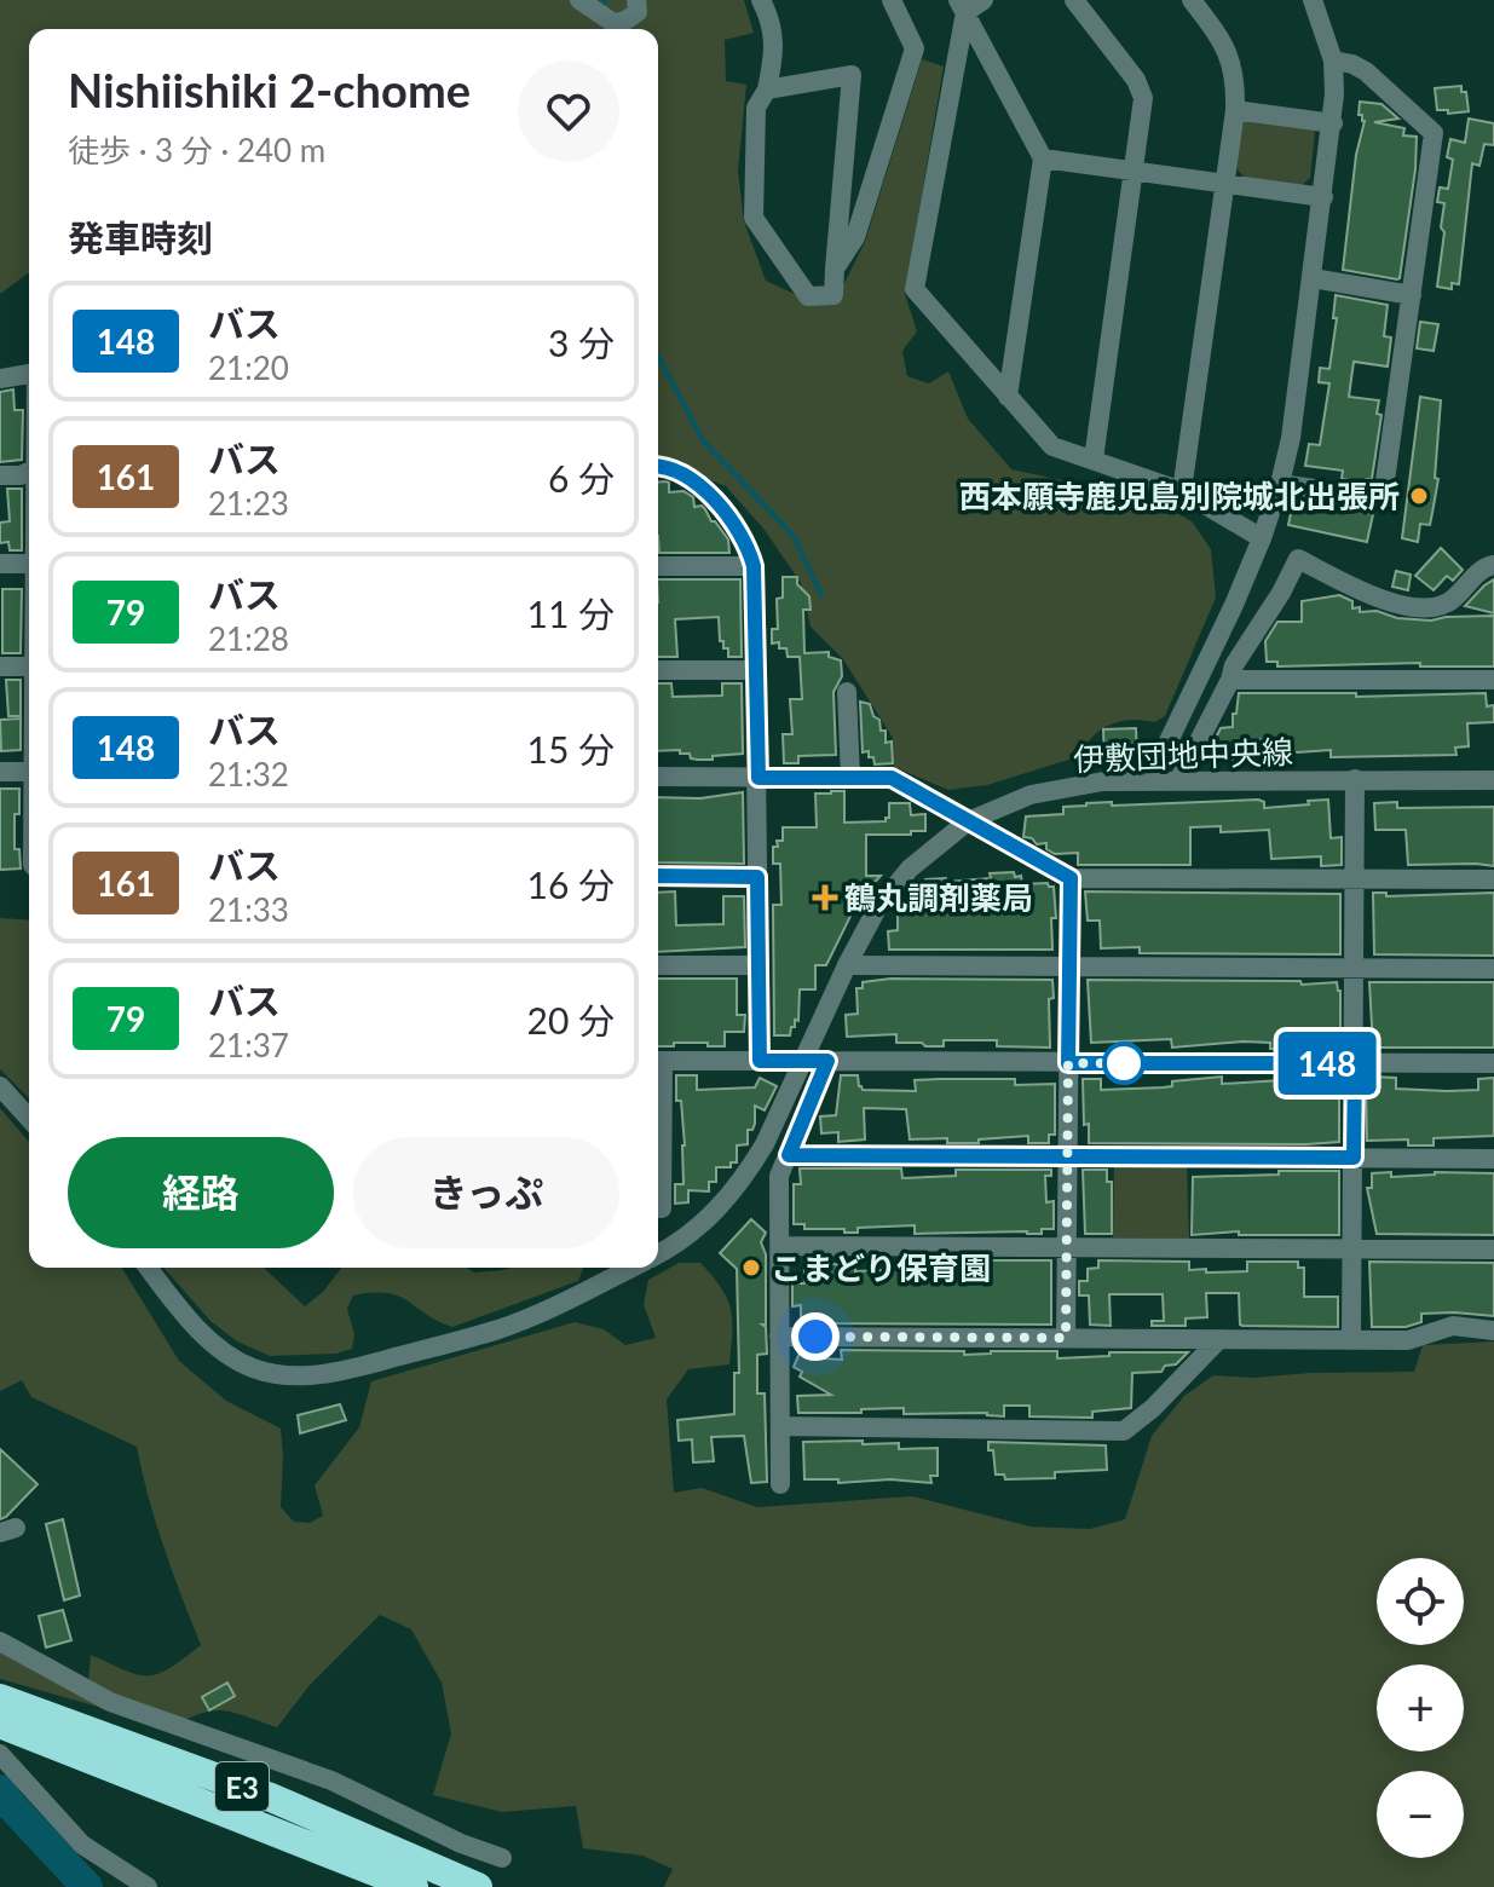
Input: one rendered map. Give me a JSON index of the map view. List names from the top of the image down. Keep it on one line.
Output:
{"streets":{"highway":["E3"],"street":["伊敷団地中央線"]},"places":{"other":["西本願寺鹿児島別院城北出張所","こまどり保育園"],"health":["鶴丸調剤薬局"]},"lines":["bus line 148"],"page":{"on_map":"148","heading":[["Nishiishiki 2-chome","徒歩 · 3 分 · 240 m"],"発車時刻"],"list":[{"mark":"148","name":"バス","note":"21:20","value":"3 分"},{"mark":"161","name":"バス","note":"21:23","value":"6 分"},{"mark":"79","name":"バス","note":"21:28","value":"11 分"},{"mark":"148","name":"バス","note":"21:32","value":"15 分"},{"mark":"161","name":"バス","note":"21:33","value":"16 分"},{"mark":"79","name":"バス","note":"21:37","value":"20 分"}],"buttons":["経路","きっぷ"],"map_buttons":["+","−"]}}
